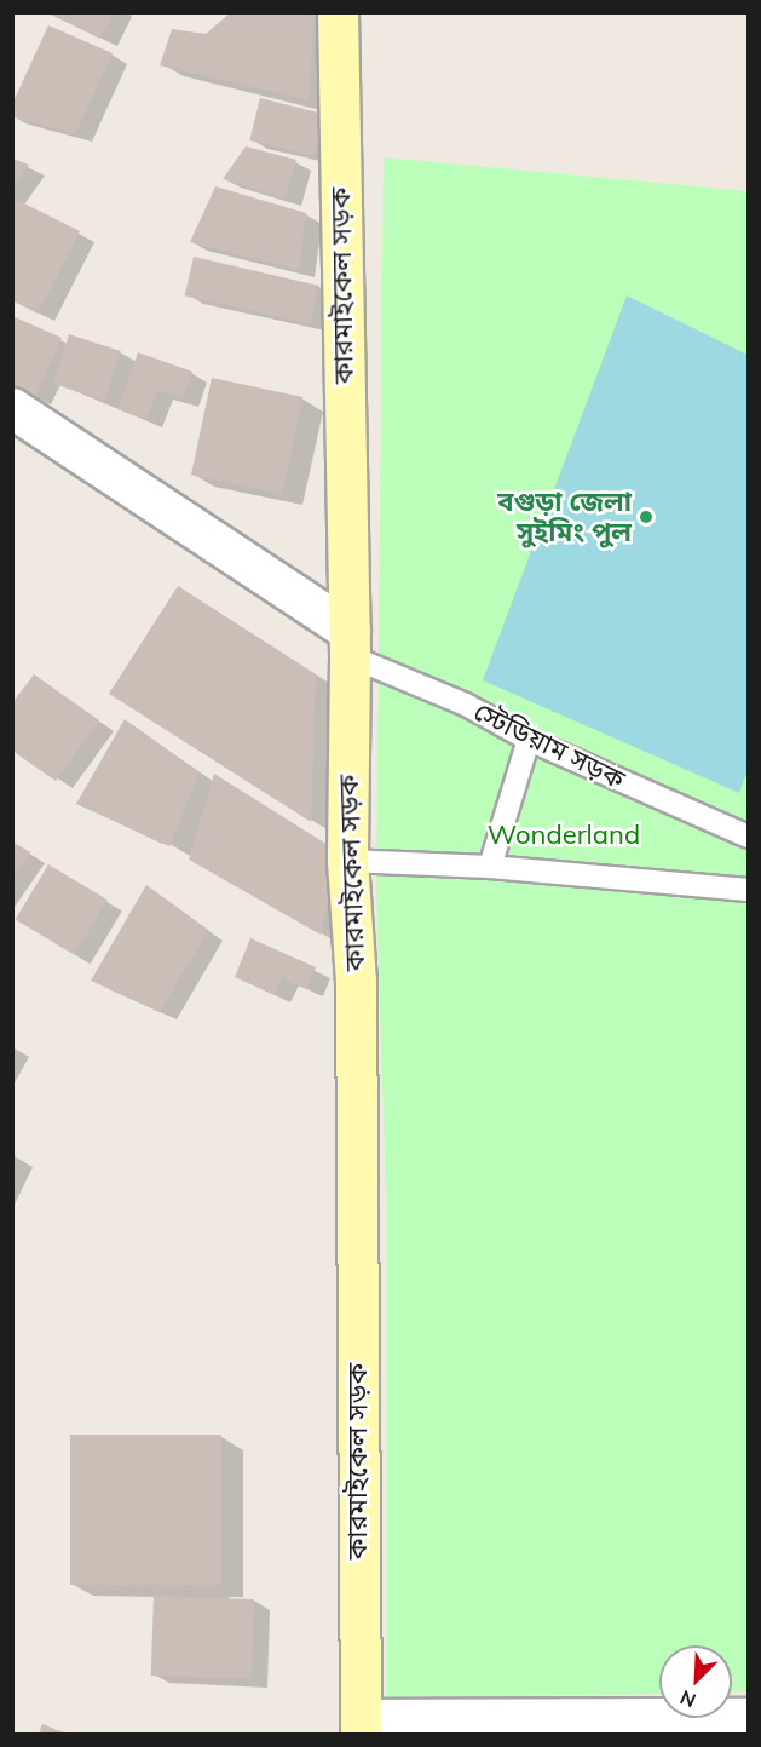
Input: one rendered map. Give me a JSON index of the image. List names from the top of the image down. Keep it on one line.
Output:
{"streets":{"street":["কারমাইকেল সড়ক"],"lane":["স্টেডিয়াম সড়ক"]},"crossings":[["কারমাইকেল সড়ক","স্টেডিয়াম সড়ক"]],"parks":["Wonderland"],"places":["বগুড়া জেলা সুইমিং পুল"],"north":"bottom left"}
